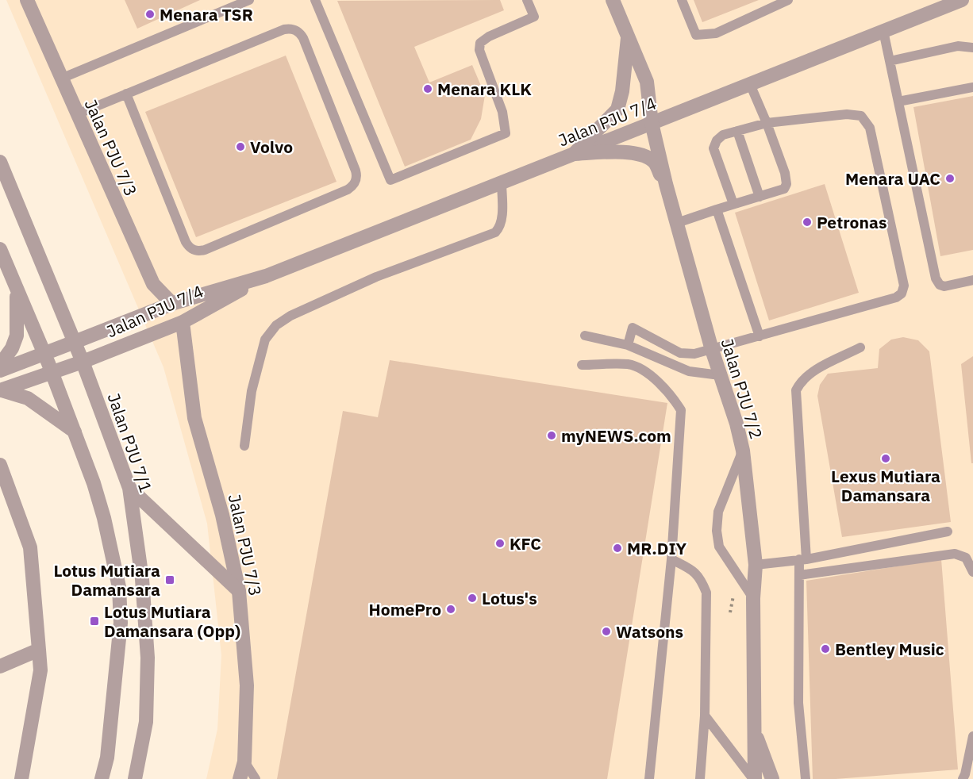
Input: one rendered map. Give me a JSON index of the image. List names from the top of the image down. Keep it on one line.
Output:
{"streets":{"street":["Jalan PJU 7/4","Jalan PJU 7/3","Jalan PJU 7/2","Jalan PJU 7/1"]},"crossings":[["Jalan PJU 7/4","Jalan PJU 7/3"],["Jalan PJU 7/4","Jalan PJU 7/2"],["Jalan PJU 7/4","Jalan PJU 7/1"]],"places":{"other":["Menara TSR","Menara KLK","Volvo","Menara UAC","Petronas","myNEWS.com","Lexus Mutiara Damansara","KFC","MR.DIY","Lotus's","HomePro","Watsons","Bentley Music"],"transit":["Lotus Mutiara Damansara","Lotus Mutiara Damansara (Opp)"]}}
